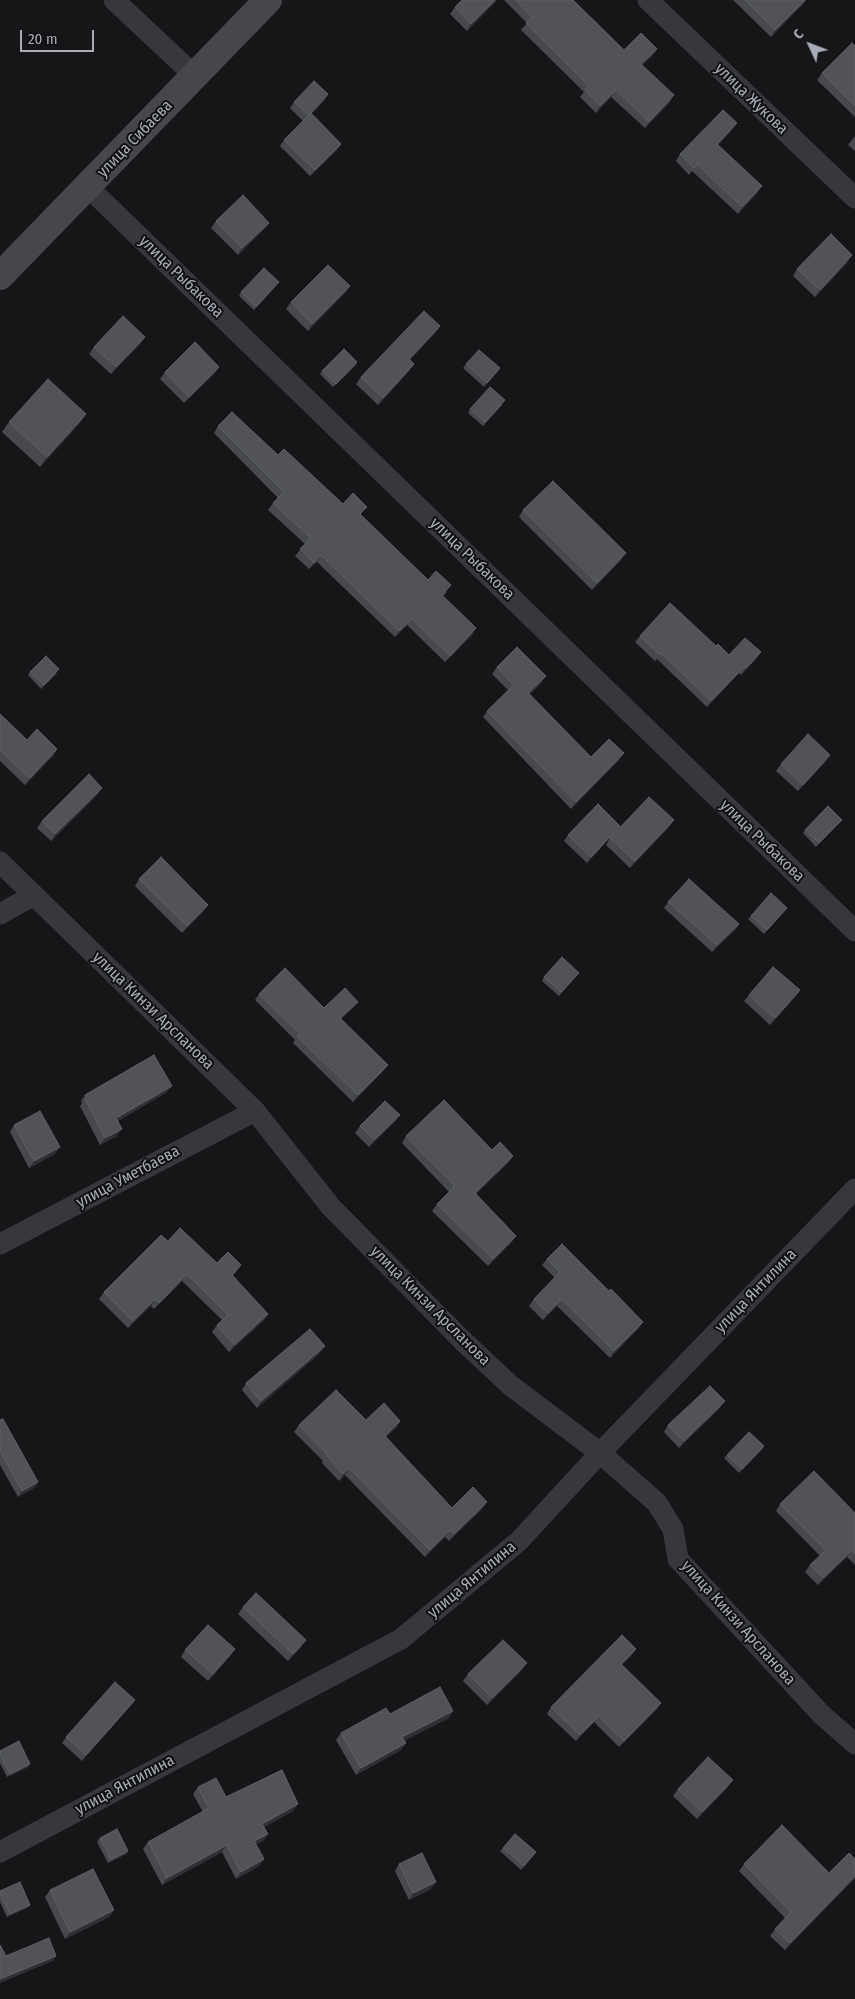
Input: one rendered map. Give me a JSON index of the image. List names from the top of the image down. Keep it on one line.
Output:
{"streets":{"main road":["улица Сибаева"],"street":["улица Жукова","улица Рыбакова","улица Кинзи Арсланова","улица Уметбаева","улица Янтилина"]},"crossings":[["улица Сибаева","улица Рыбакова"],["улица Кинзи Арсланова","улица Уметбаева"],["улица Кинзи Арсланова","улица Янтилина"]],"scale_bar":"20 m","north":"top left"}
